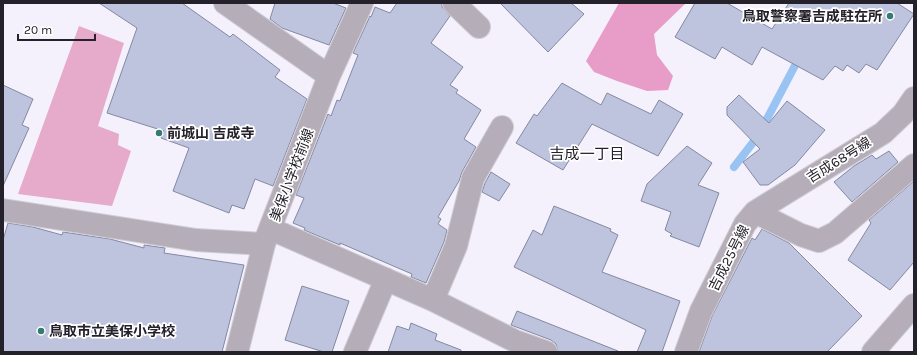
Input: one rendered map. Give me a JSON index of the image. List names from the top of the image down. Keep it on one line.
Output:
{"streets":{"street":["吉成68号線","美保小学校前線","吉成25号線"]},"crossings":[["吉成68号線","吉成25号線"]],"districts":["吉成一丁目"],"places":["鳥取警察署吉成駐在所","前城山 吉成寺","鳥取市立美保小学校"],"scale_bar":"20 m"}
